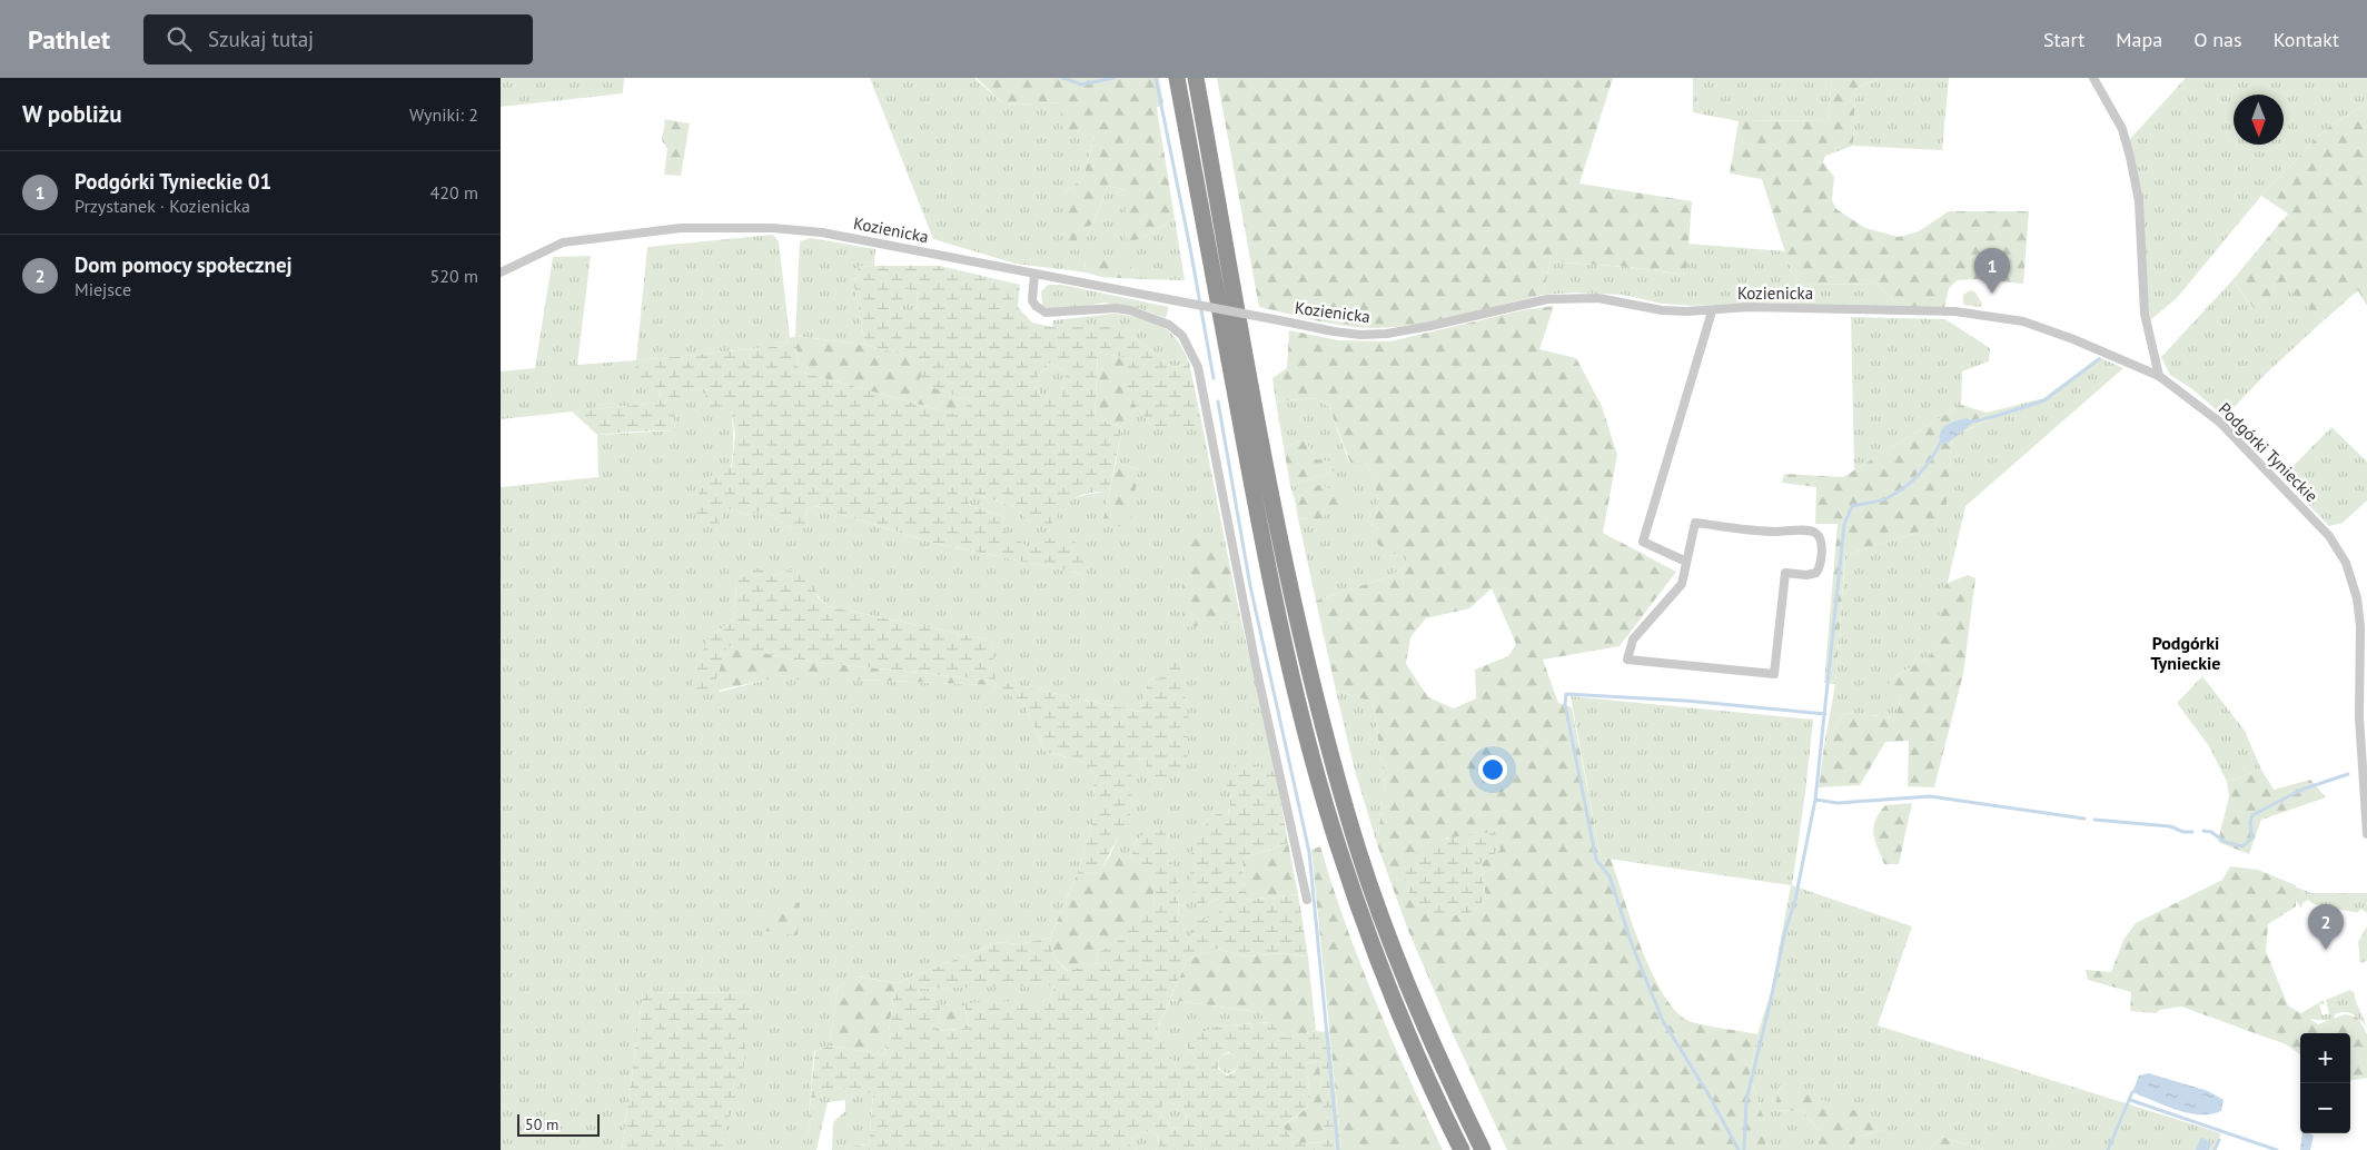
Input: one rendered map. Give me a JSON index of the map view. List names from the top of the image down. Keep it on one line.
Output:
{"streets":{"street":["Kozienicka","Podgórki Tynieckie"]},"crossings":[["Kozienicka","Podgórki Tynieckie"]],"districts":["Podgórki Tynieckie"],"scale_bar":"50 m","north":"bottom","page":{"header":"Pathlet","search":"Szukaj tutaj","nav":["Start","Mapa","O nas","Kontakt"],"heading":["W pobliżu","Wyniki: 2"],"list":[{"mark":"1","name":"Podgórki Tynieckie 01","note":"Przystanek · Kozienicka","value":"420 m"},{"mark":"2","name":"Dom pomocy społecznej","note":"Miejsce","value":"520 m"}],"pins":["1","2"],"map_buttons":["+","−"],"scale":"50 m"}}
